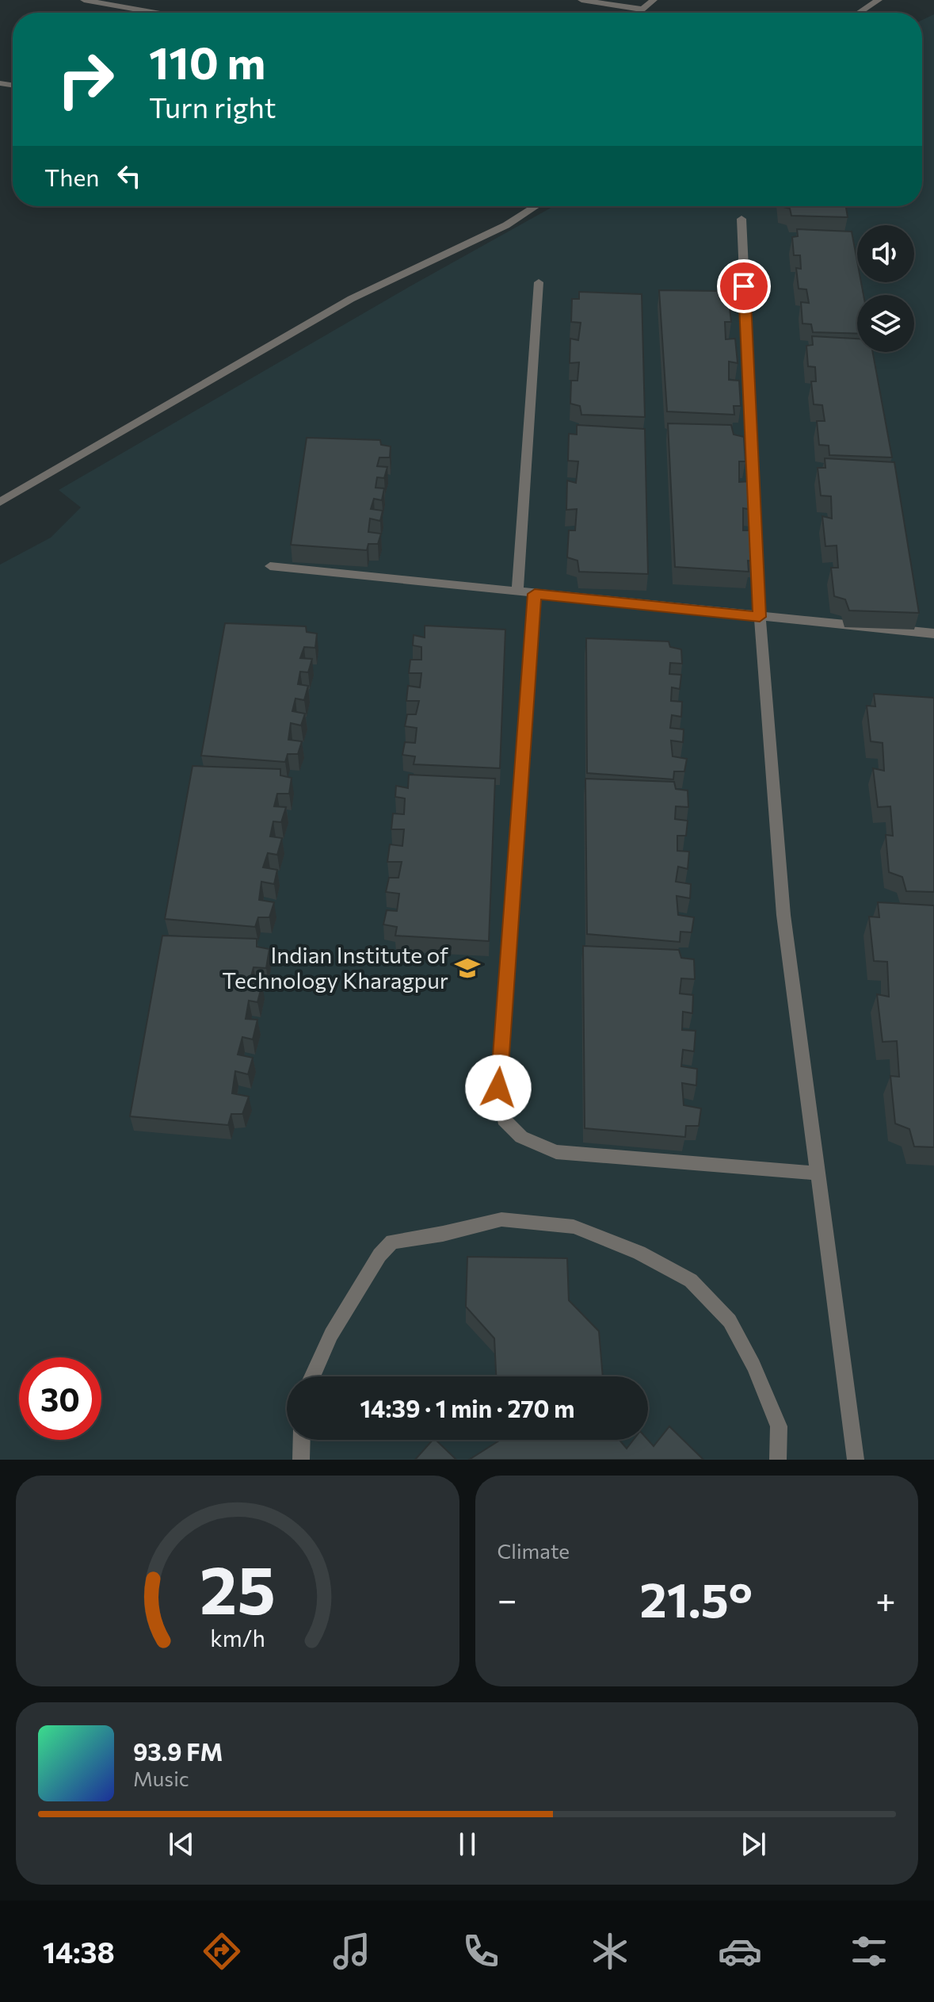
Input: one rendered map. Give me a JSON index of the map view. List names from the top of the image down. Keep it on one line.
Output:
{"places":{"school or university":["Indian Institute of Technology Kharagpur"]},"page":{"turn":["110 m","Turn right"],"then":"Then","limit":"30","trip":"14:39 · 1 min · 270 m","tile":"Climate","heat":["−","21.5°","+"],"song":["93.9 FM","Music"],"tabs":"14:38","gauge":["25","km/h"]}}
